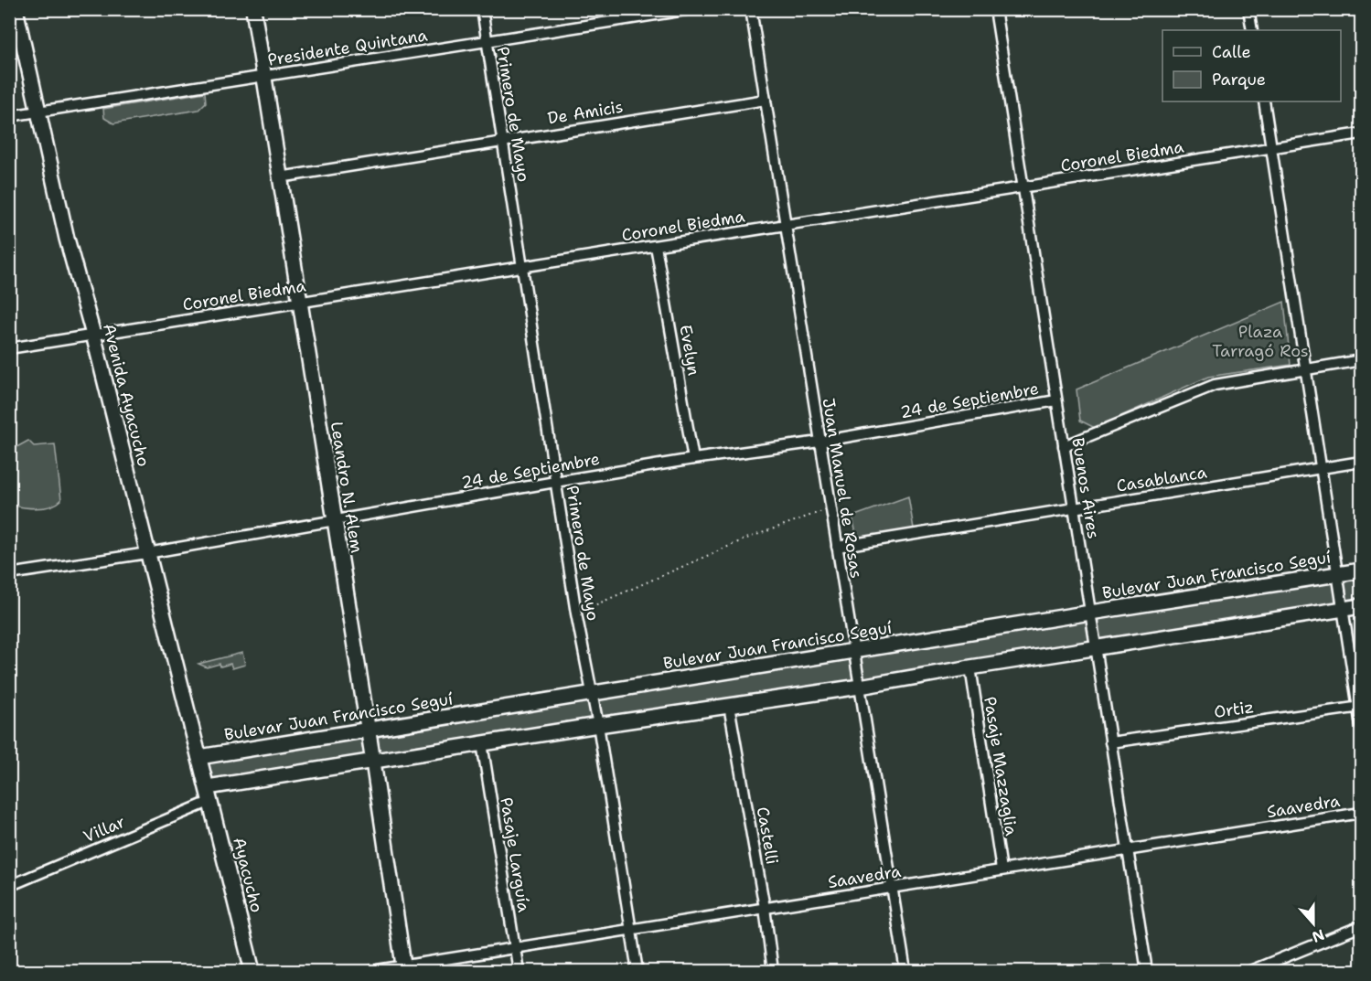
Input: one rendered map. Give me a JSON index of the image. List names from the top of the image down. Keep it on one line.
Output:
{"streets":{"main road":["Avenida Ayacucho","Leandro N. Alem","Bulevar Juan Francisco Seguí","Ayacucho"],"street":["Presidente Quintana","De Amicis","Primero de Mayo","Coronel Biedma","Evelyn","24 de Septiembre","Casablanca","Juan Manuel de Rosas","Buenos Aires","Ortiz","Pasaje Mazzaglia","Saavedra","Villar","Castelli","Pasaje Larguía"]},"crossings":[["Presidente Quintana","Primero de Mayo"],["Presidente Quintana","Avenida Ayacucho"],["Presidente Quintana","Leandro N. Alem"],["De Amicis","Primero de Mayo"],["De Amicis","Leandro N. Alem"],["De Amicis","Juan Manuel de Rosas"],["Primero de Mayo","Coronel Biedma"],["Primero de Mayo","24 de Septiembre"],["Primero de Mayo","Bulevar Juan Francisco Seguí"],["Primero de Mayo","Saavedra"],["Coronel Biedma","Evelyn"],["Coronel Biedma","Avenida Ayacucho"],["Coronel Biedma","Leandro N. Alem"],["Coronel Biedma","Juan Manuel de Rosas"],["Coronel Biedma","Buenos Aires"],["Evelyn","24 de Septiembre"],["Avenida Ayacucho","24 de Septiembre"],["Avenida Ayacucho","Bulevar Juan Francisco Seguí"],["Avenida Ayacucho","Villar"],["Avenida Ayacucho","Ayacucho"],["24 de Septiembre","Leandro N. Alem"],["24 de Septiembre","Juan Manuel de Rosas"],["24 de Septiembre","Buenos Aires"],["Casablanca","Juan Manuel de Rosas"],["Casablanca","Buenos Aires"],["Leandro N. Alem","Bulevar Juan Francisco Seguí"],["Leandro N. Alem","Saavedra"],["Juan Manuel de Rosas","Bulevar Juan Francisco Seguí"],["Juan Manuel de Rosas","Saavedra"],["Buenos Aires","Bulevar Juan Francisco Seguí"],["Buenos Aires","Ortiz"],["Buenos Aires","Saavedra"],["Pasaje Mazzaglia","Saavedra"],["Saavedra","Castelli"],["Saavedra","Pasaje Larguía"],["Villar","Ayacucho"]],"parks":["Plaza Tarragó Ros"],"legend":["Calle","Parque"],"north":"bottom"}
